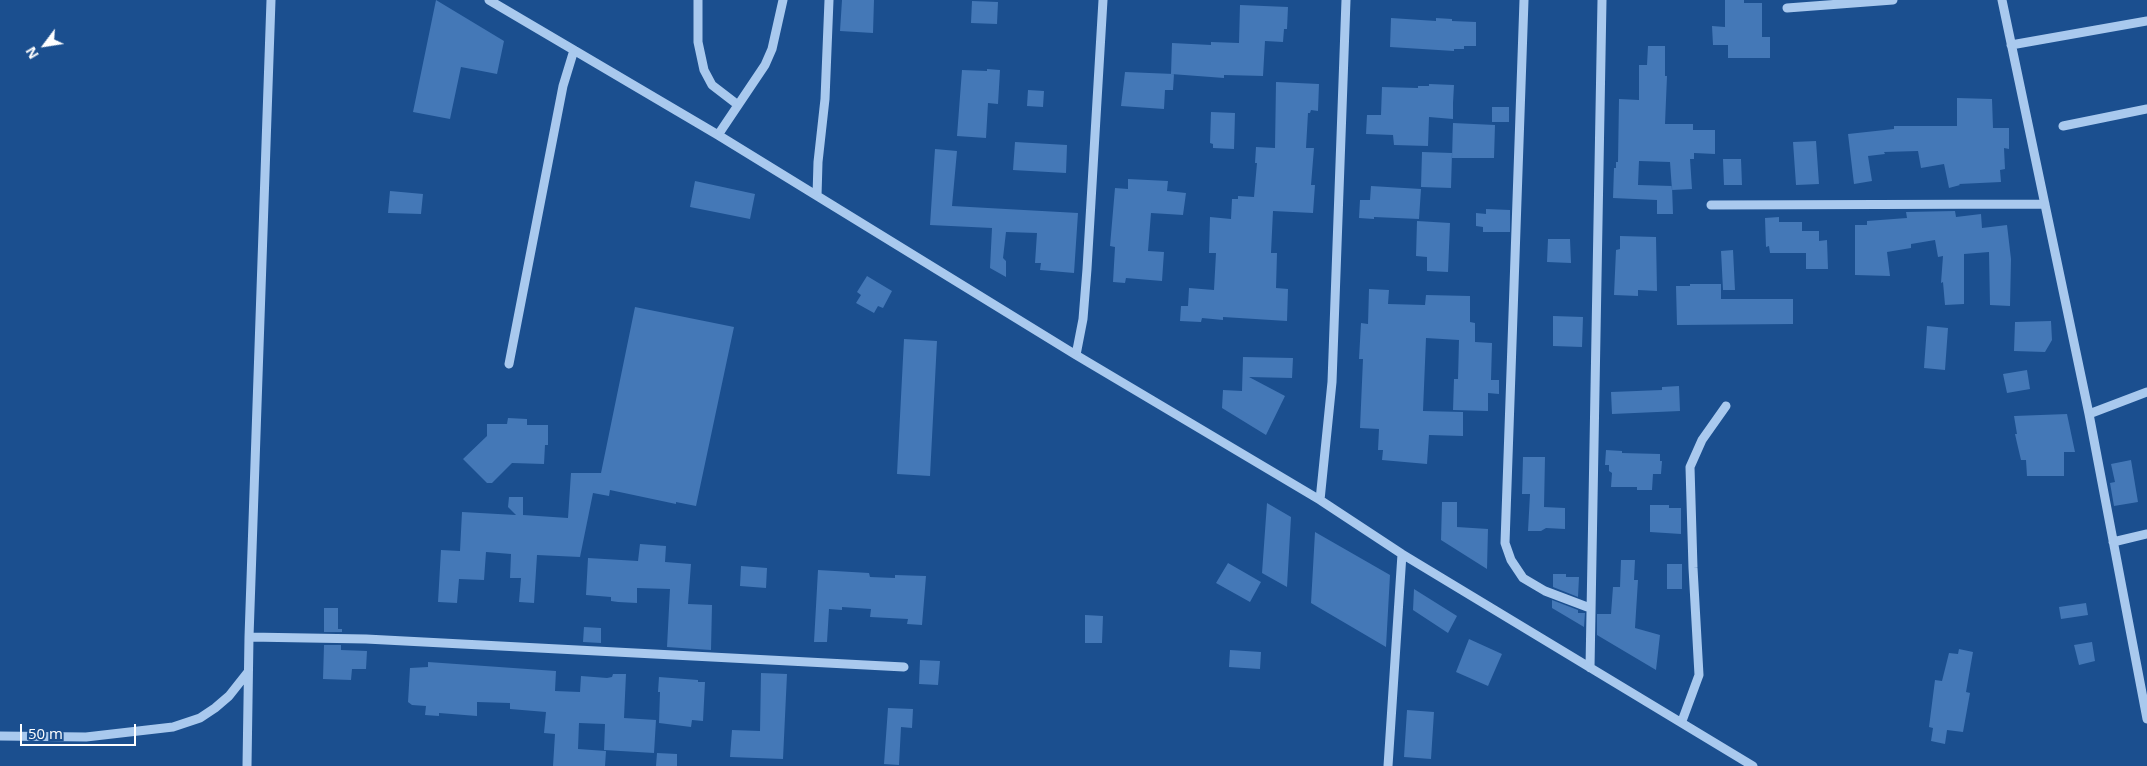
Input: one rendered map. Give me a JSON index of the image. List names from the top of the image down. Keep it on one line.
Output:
{"scale_bar":"50 m","north":"bottom left"}
